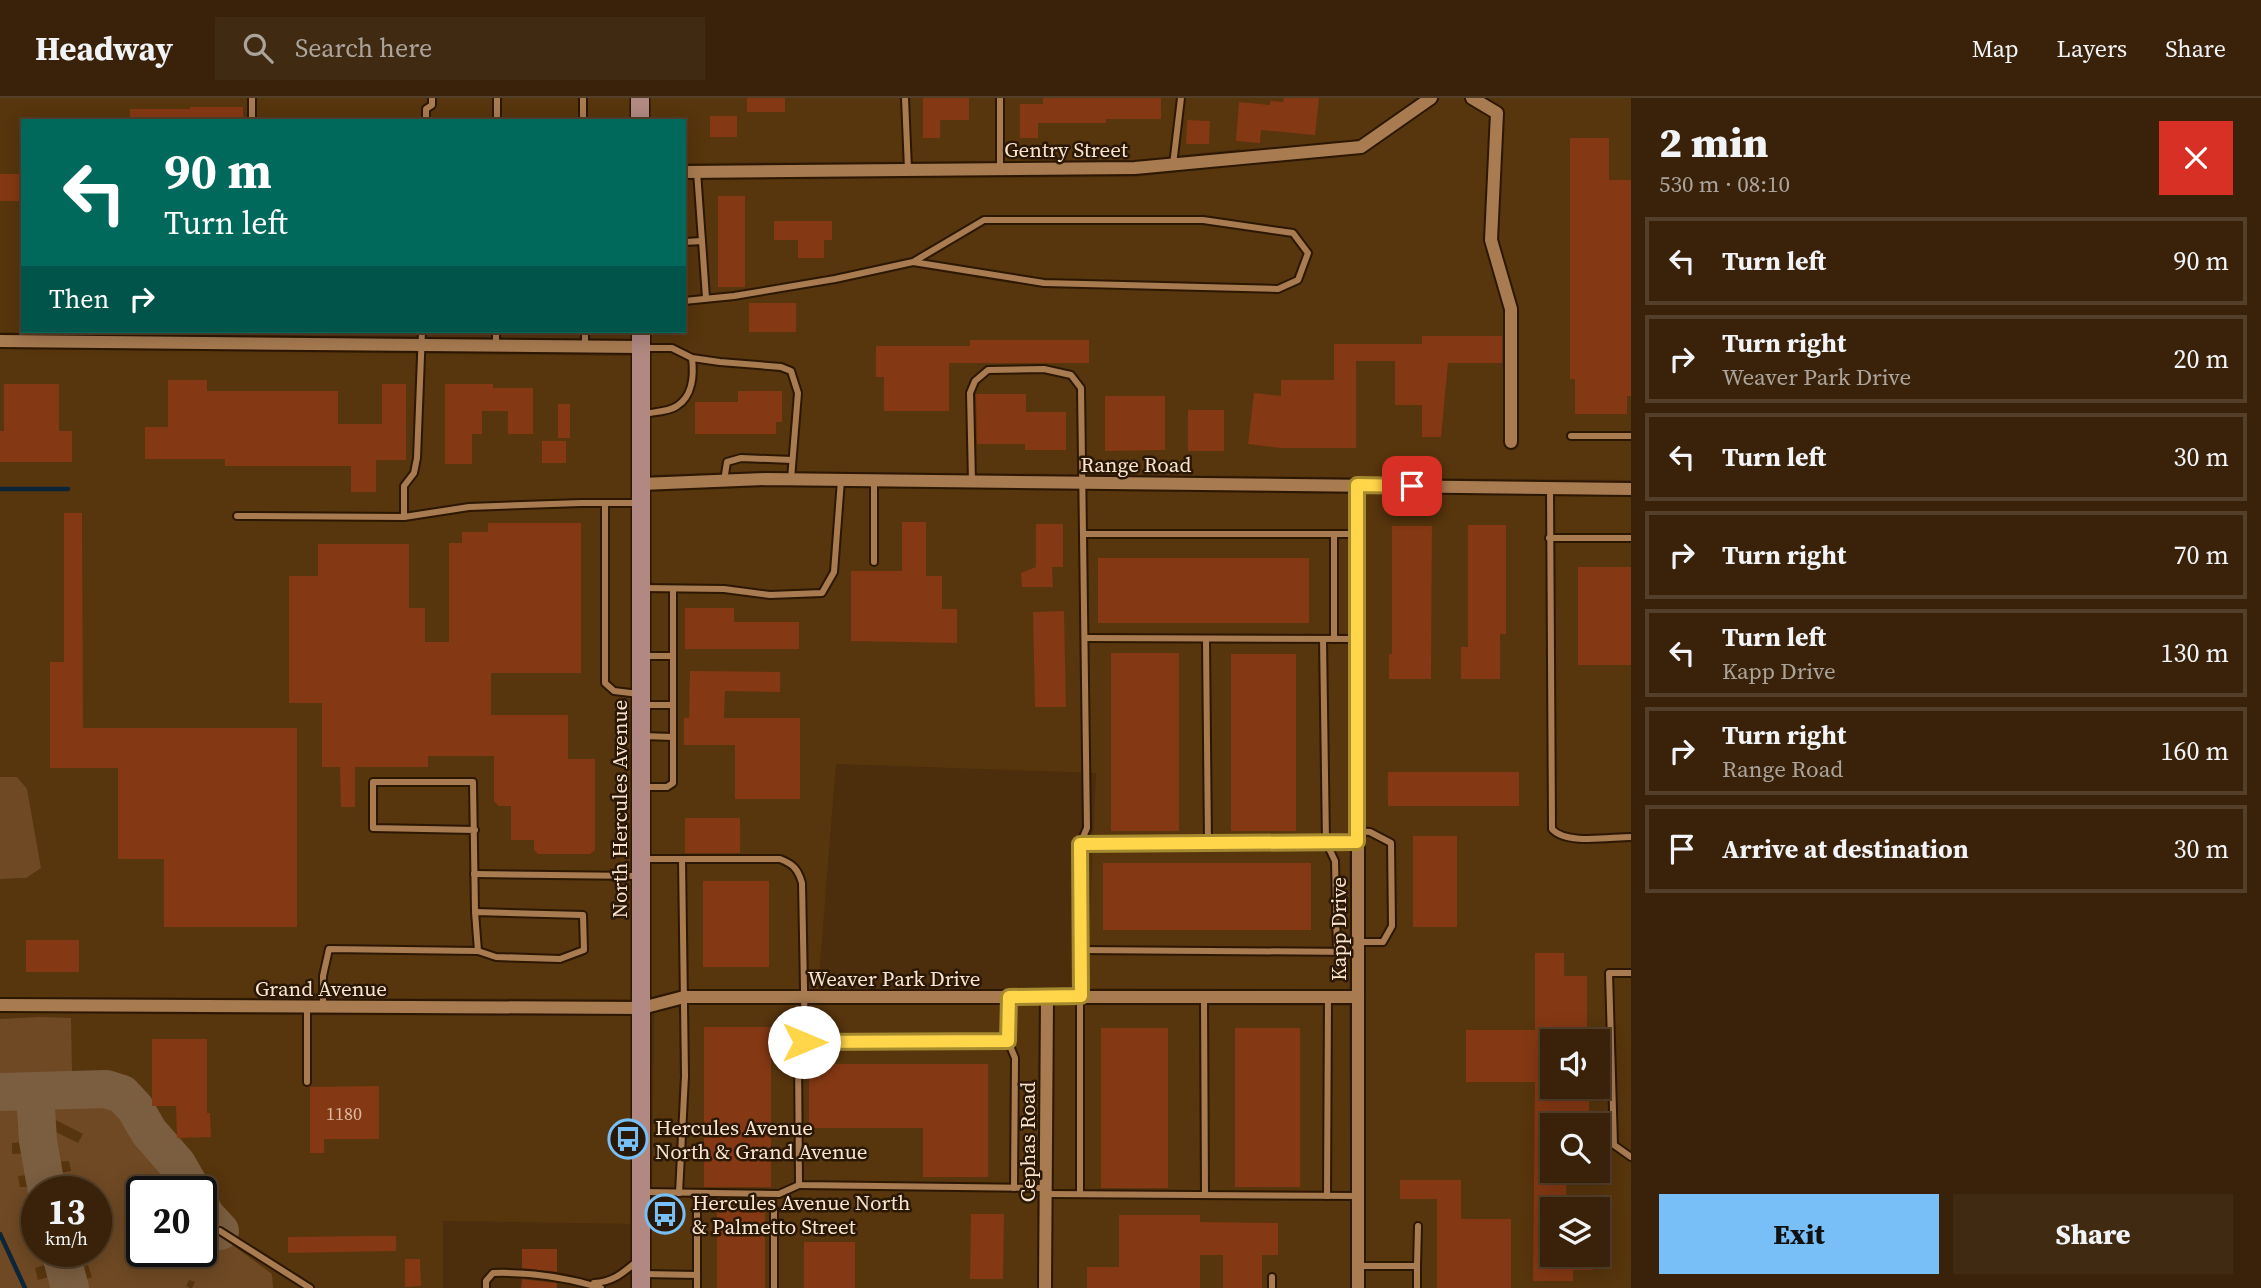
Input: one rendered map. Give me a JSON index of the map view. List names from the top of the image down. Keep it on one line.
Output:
{"streets":{"street":["Gentry Street","Range Road","North Hercules Avenue","Kapp Drive","Weaver Park Drive","Grand Avenue","Cephas Road"]},"crossings":[["Range Road","North Hercules Avenue"],["Range Road","Kapp Drive"],["North Hercules Avenue","Weaver Park Drive"],["North Hercules Avenue","Grand Avenue"],["Kapp Drive","Weaver Park Drive"],["Weaver Park Drive","Grand Avenue"],["Weaver Park Drive","Cephas Road"]],"places":{"bus stop":["Hercules Avenue North & Grand Avenue","Hercules Avenue North & Palmetto Street"]},"house_numbers":["1180"],"page":{"header":"Headway","search":"Search here","nav":["Map","Layers","Share"],"heading":["2 min","530 m · 08:10"],"turn":["90 m","Turn left"],"list":[{"name":"Turn left","value":"90 m"},{"name":"Turn right","note":"Weaver Park Drive","value":"20 m"},{"name":"Turn left","value":"30 m"},{"name":"Turn right","value":"70 m"},{"name":"Turn left","note":"Kapp Drive","value":"130 m"},{"name":"Turn right","note":"Range Road","value":"160 m"},{"name":"Arrive at destination","value":"30 m"}],"then":"Then","speed":"13 km/h","limit":"20","buttons":["Exit","Share"]}}
